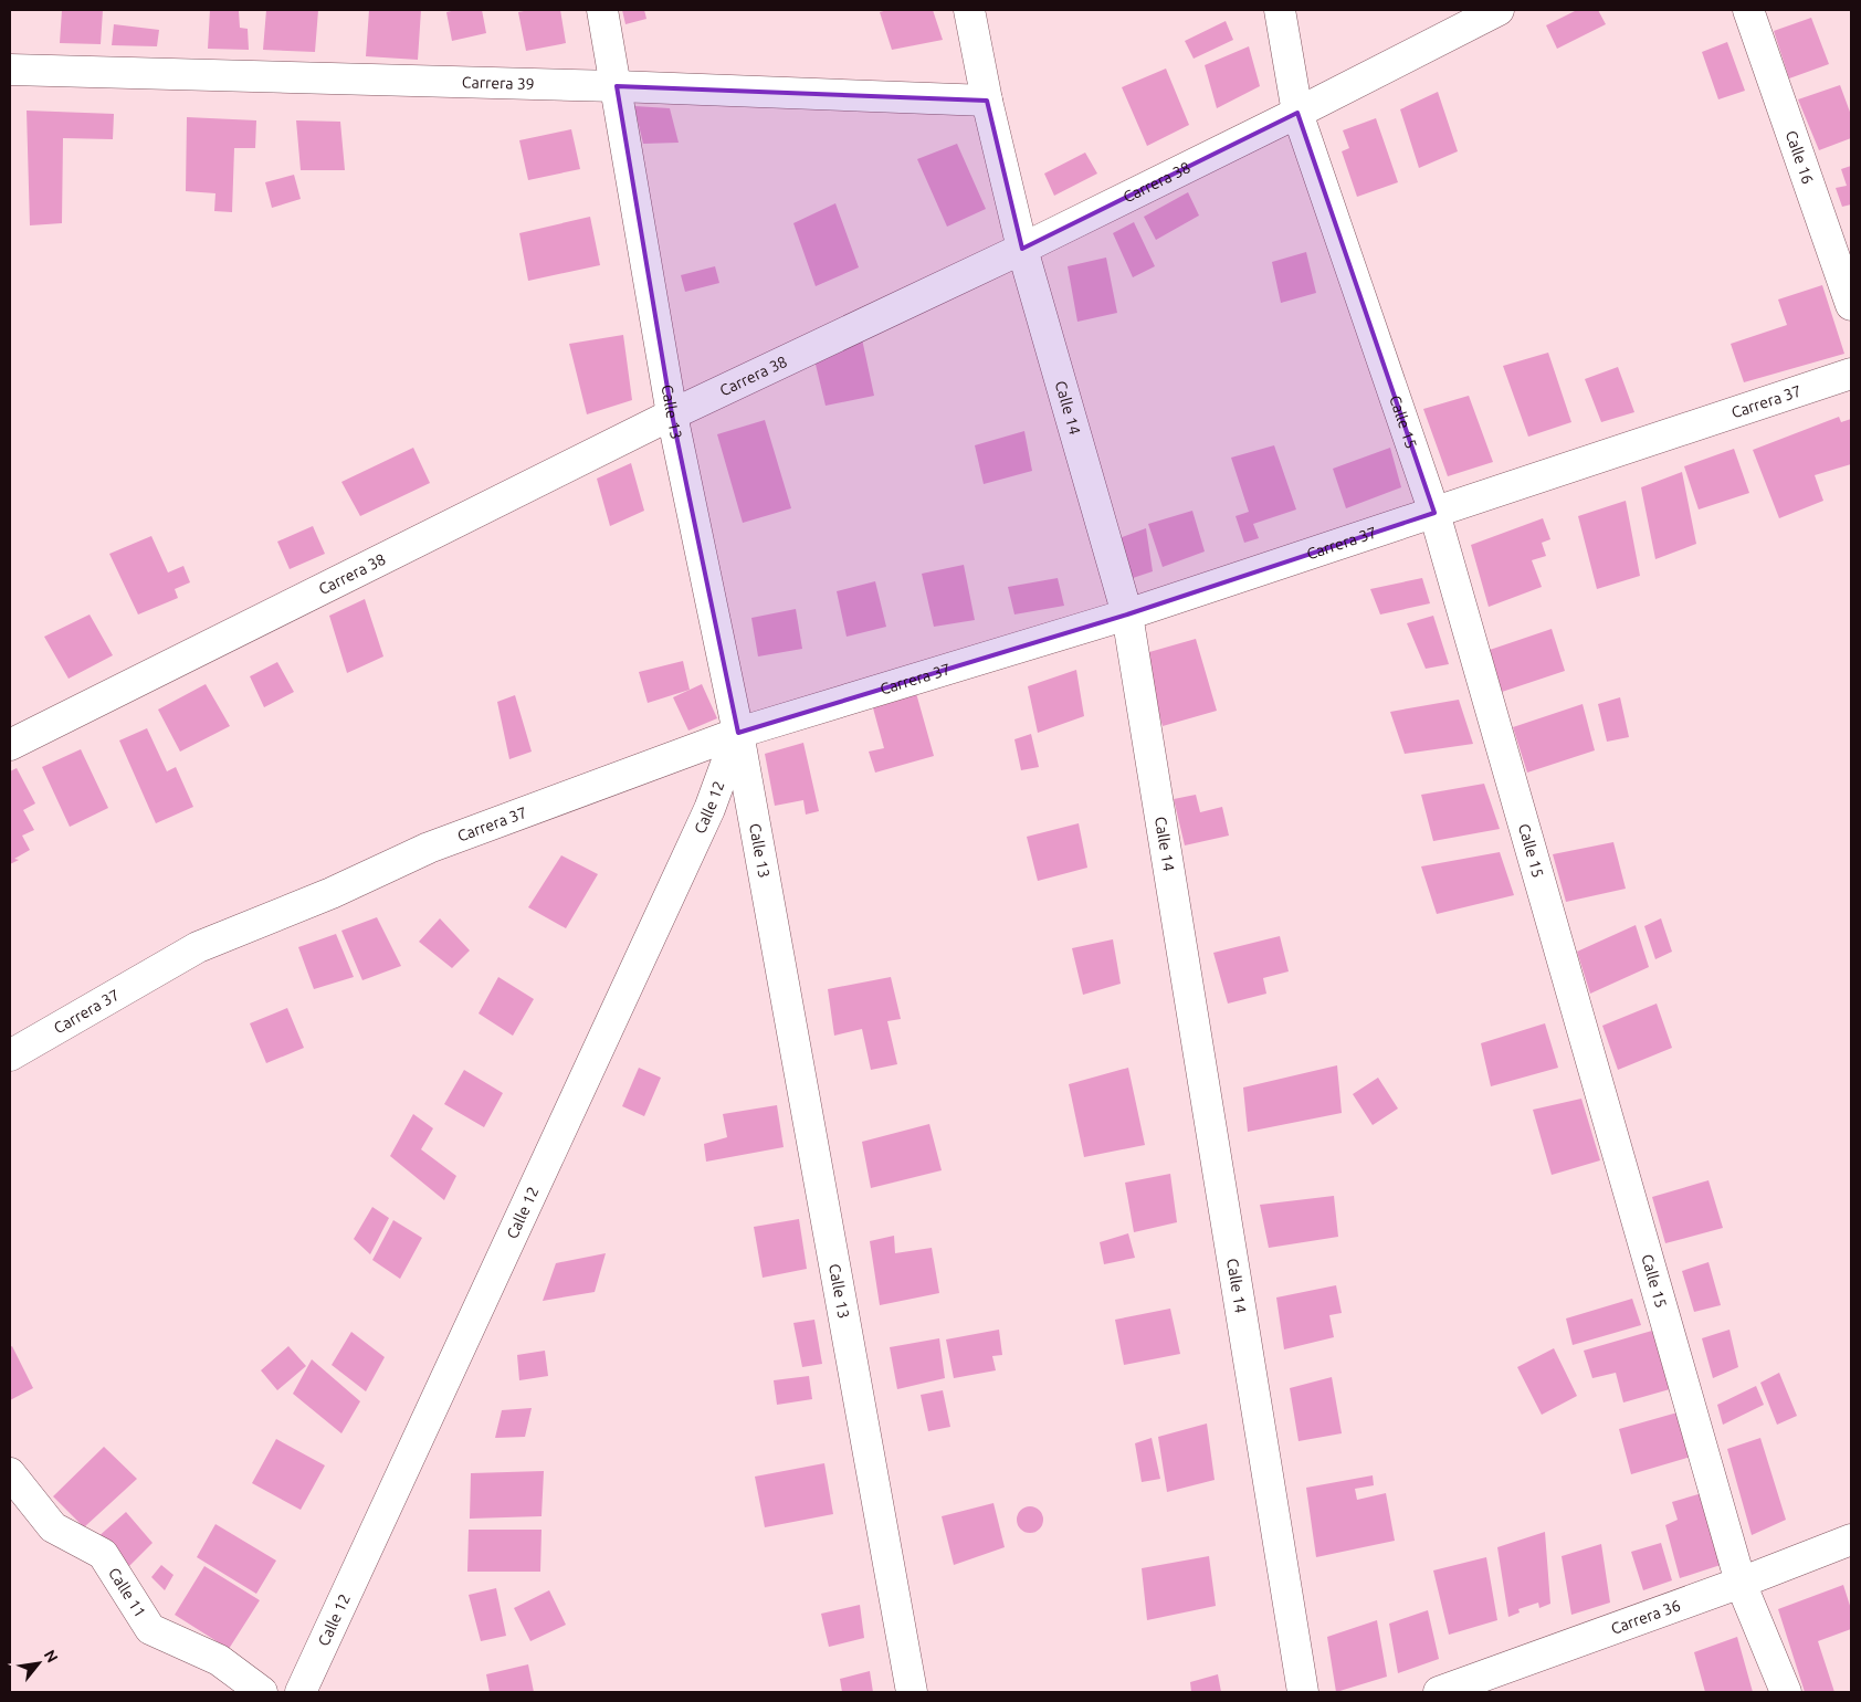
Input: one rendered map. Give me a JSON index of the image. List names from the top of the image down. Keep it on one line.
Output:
{"streets":{"street":["Carrera 39","Calle 16","Carrera 38","Carrera 37","Calle 14","Calle 13","Calle 15","Calle 12","Calle 11","Carrera 36"]},"crossings":[["Carrera 39","Calle 14"],["Carrera 39","Calle 13"],["Carrera 38","Calle 14"],["Carrera 38","Calle 13"],["Carrera 38","Calle 15"],["Carrera 37","Calle 14"],["Carrera 37","Calle 13"],["Carrera 37","Calle 15"],["Carrera 37","Calle 12"],["Calle 13","Calle 12"],["Calle 15","Carrera 36"]],"north":"top right"}
